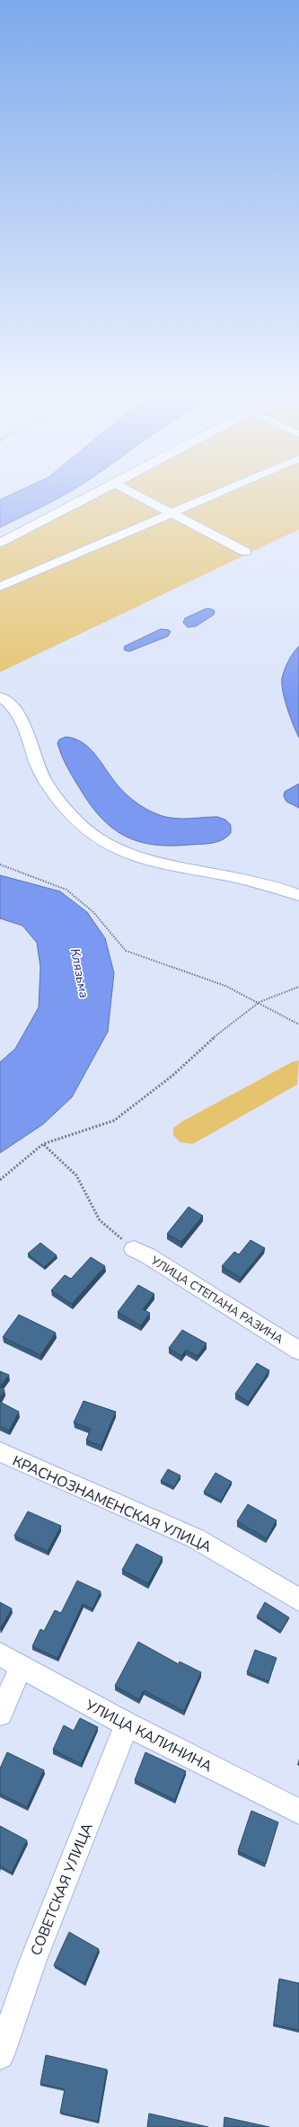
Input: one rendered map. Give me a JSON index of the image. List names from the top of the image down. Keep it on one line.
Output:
{"streets":{"street":["УЛИЦА СТЕПАНА РАЗИНА","КРАСНОЗНАМЕНСКАЯ УЛИЦА","УЛИЦА КАЛИНИНА","СОВЕТСКАЯ УЛИЦА"]},"crossings":[["УЛИЦА КАЛИНИНА","СОВЕТСКАЯ УЛИЦА"]],"water":["Клязьма"]}
